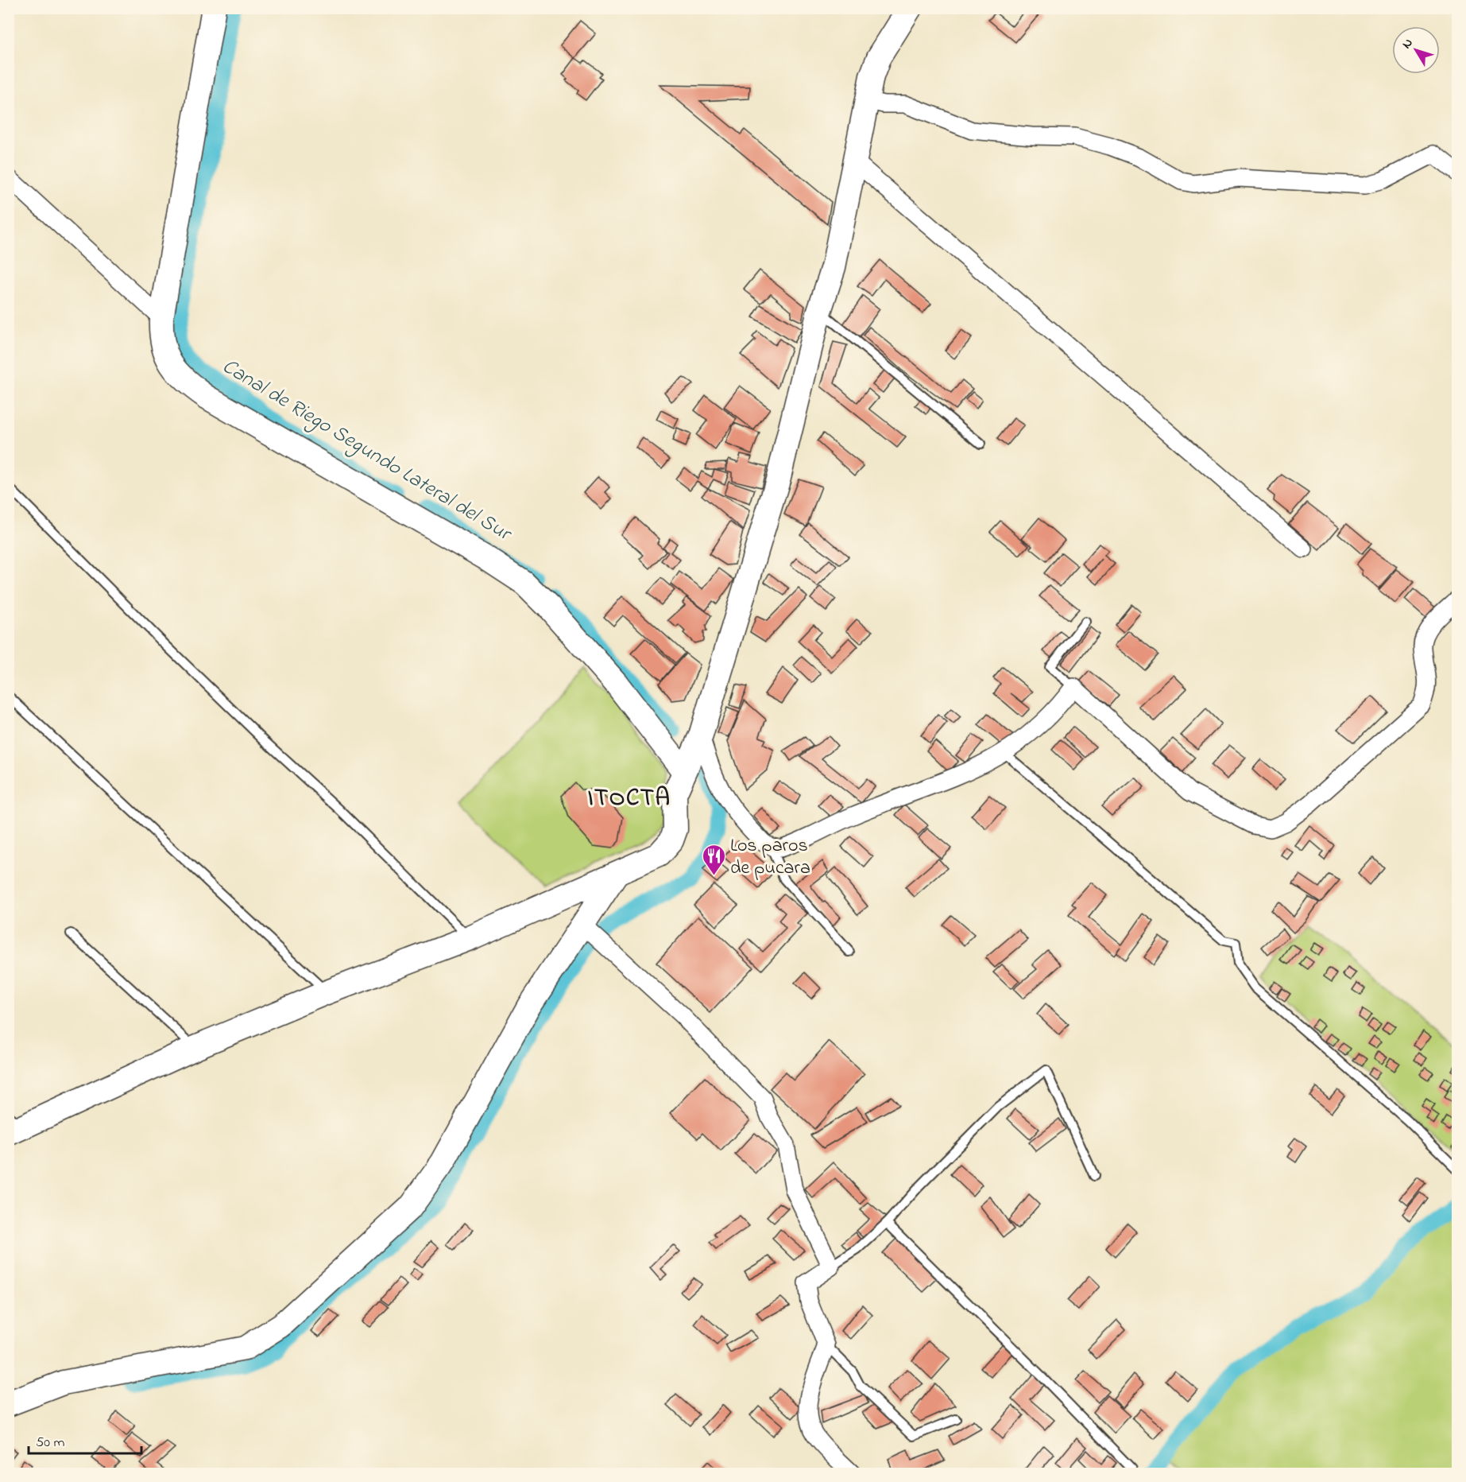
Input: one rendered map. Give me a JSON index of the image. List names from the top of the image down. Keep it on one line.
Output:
{"districts":["ITOCTA"],"water":["Canal de Riego Segundo Lateral del Sur"],"places":{"restaurant":["Los paros de pucara"]},"scale_bar":"50 m","north":"top left"}
